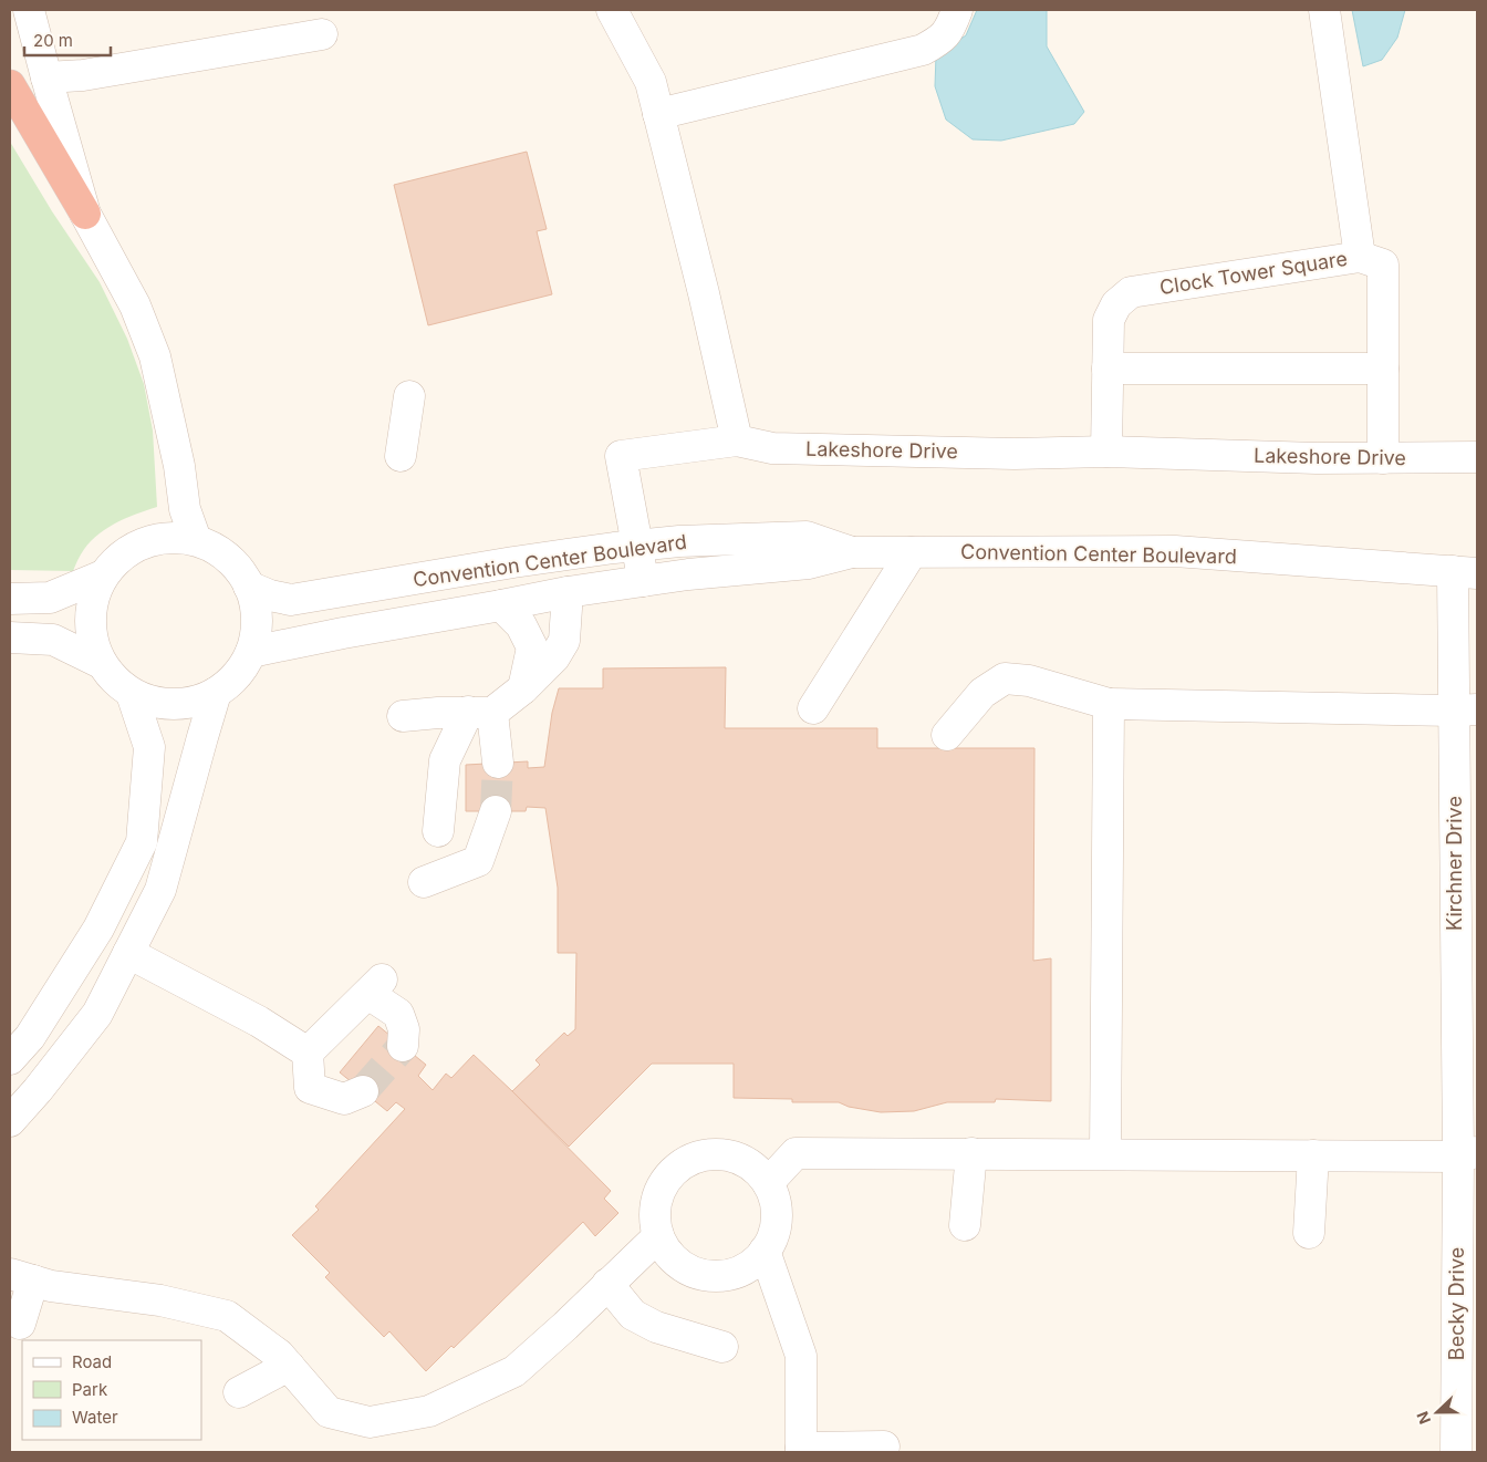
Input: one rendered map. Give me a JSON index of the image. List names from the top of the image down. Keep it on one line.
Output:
{"streets":{"street":["Clock Tower Square","Lakeshore Drive","Convention Center Boulevard","Kirchner Drive","Becky Drive"]},"crossings":[["Clock Tower Square","Lakeshore Drive"],["Lakeshore Drive","Convention Center Boulevard"],["Convention Center Boulevard","Kirchner Drive"],["Kirchner Drive","Becky Drive"]],"legend":["Road","Park","Water"],"scale_bar":"20 m","north":"left"}
